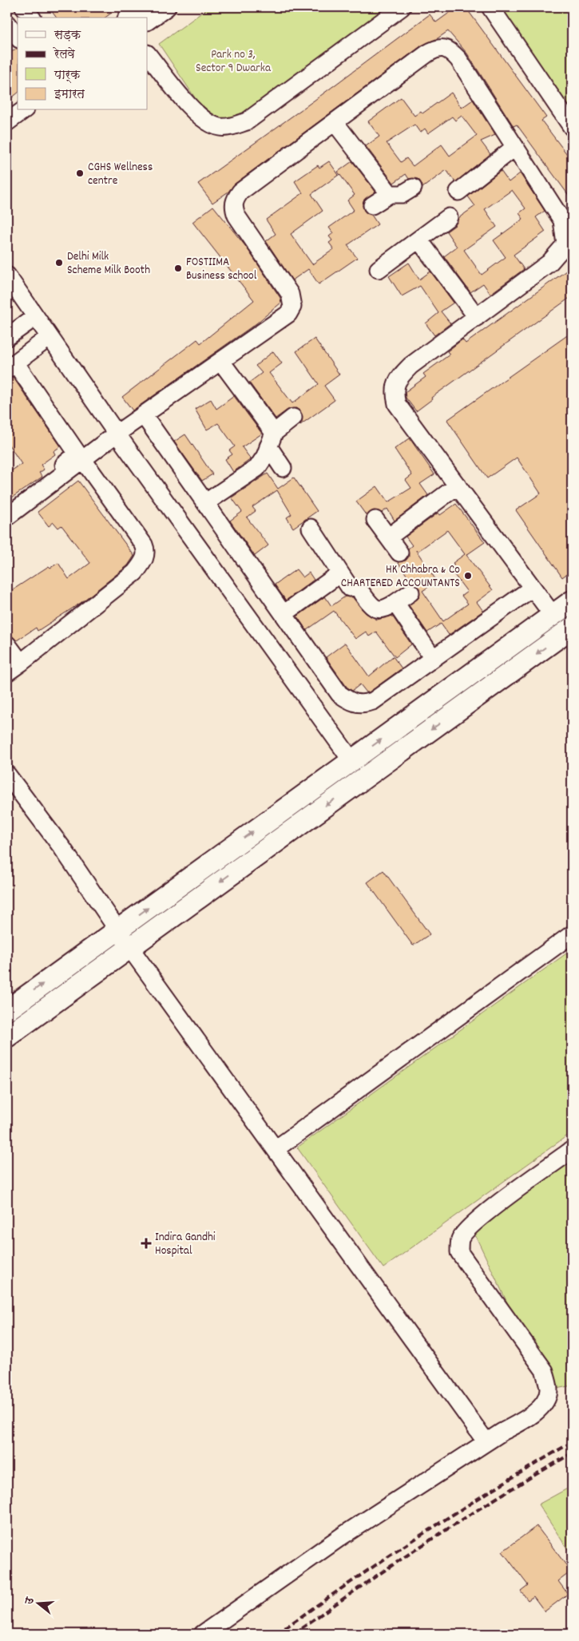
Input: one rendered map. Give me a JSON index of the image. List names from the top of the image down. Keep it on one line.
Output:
{"parks":["Park no 3, Sector 9 Dwarka"],"places":{"other":["CGHS Wellness centre","Delhi Milk Scheme Milk Booth","FOSTIIMA Business school","HK Chhabra & Co CHARTERED ACCOUNTANTS"],"health":["Indira Gandhi Hospital"]},"legend":["सड़क","रेलवे","पार्क","इमारत"],"north":"left"}
